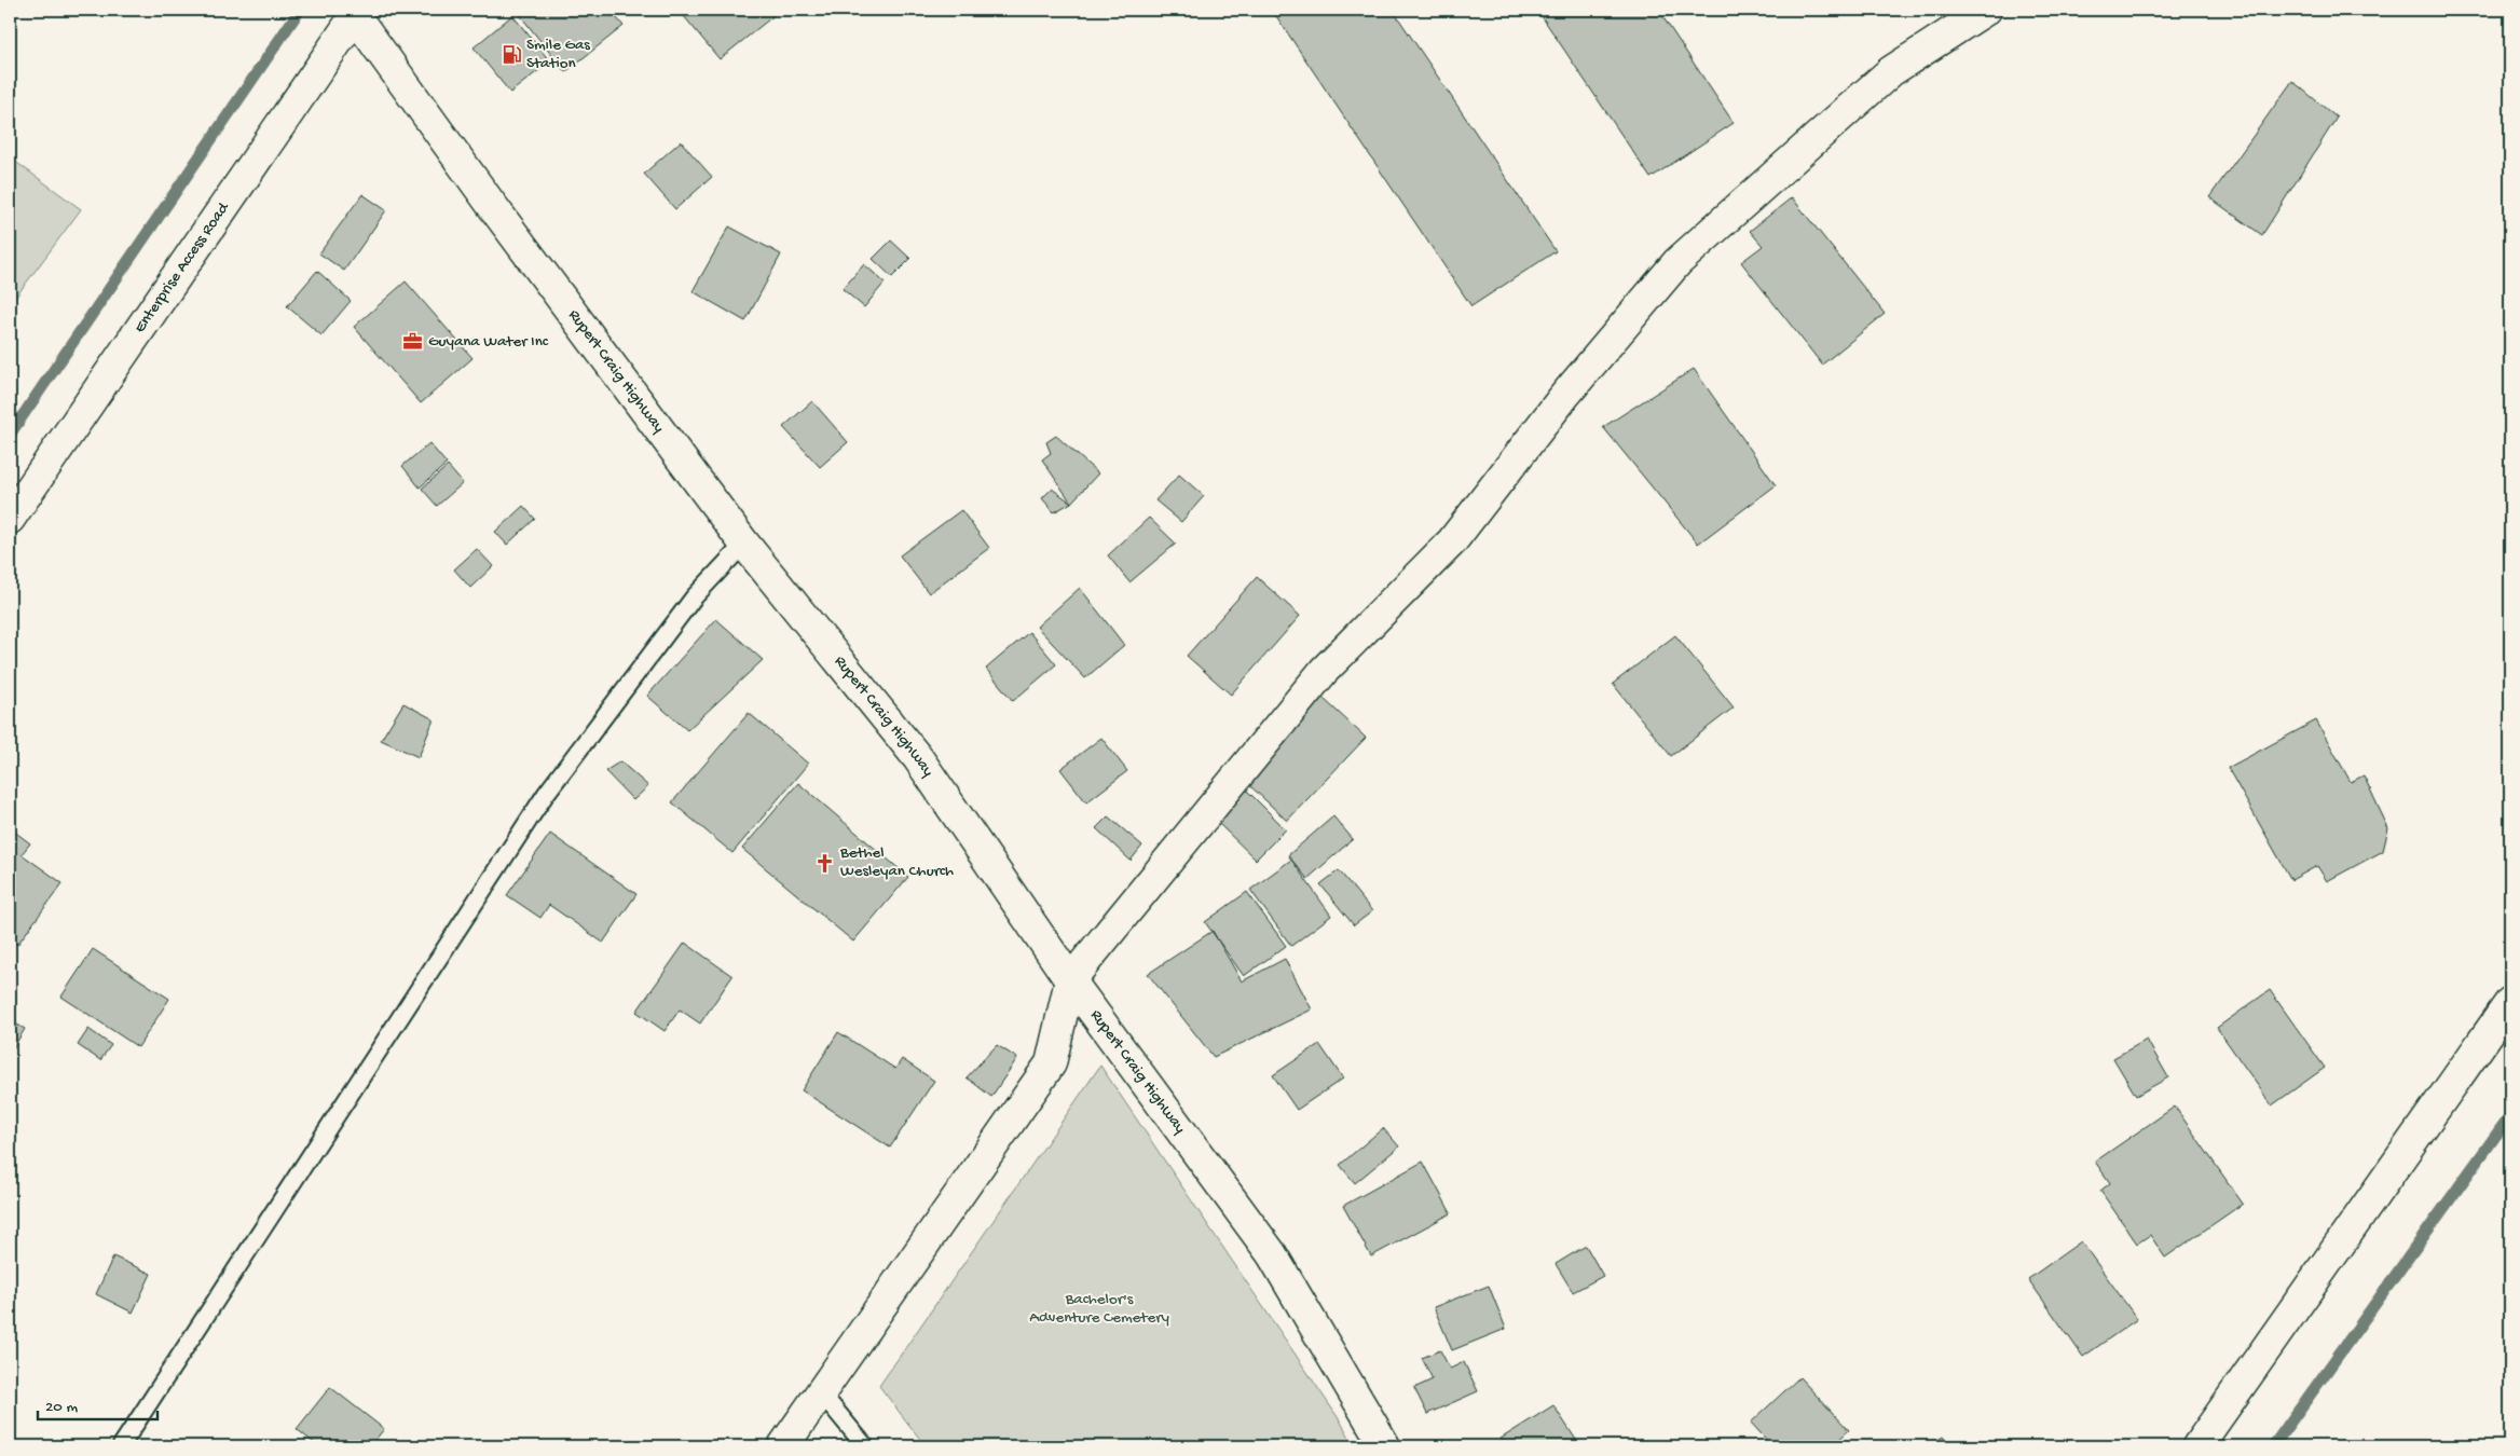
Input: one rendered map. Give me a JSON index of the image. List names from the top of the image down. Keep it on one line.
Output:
{"streets":{"street":["Enterprise Access Road","Rupert Craig Highway"]},"crossings":[["Enterprise Access Road","Rupert Craig Highway"]],"parks":["Bachelor's Adventure Cemetery"],"places":{"fuel station":["Smile Gas Station"],"office":["Guyana Water Inc"],"church":["Bethel Wesleyan Church"]},"scale_bar":"20 m"}
